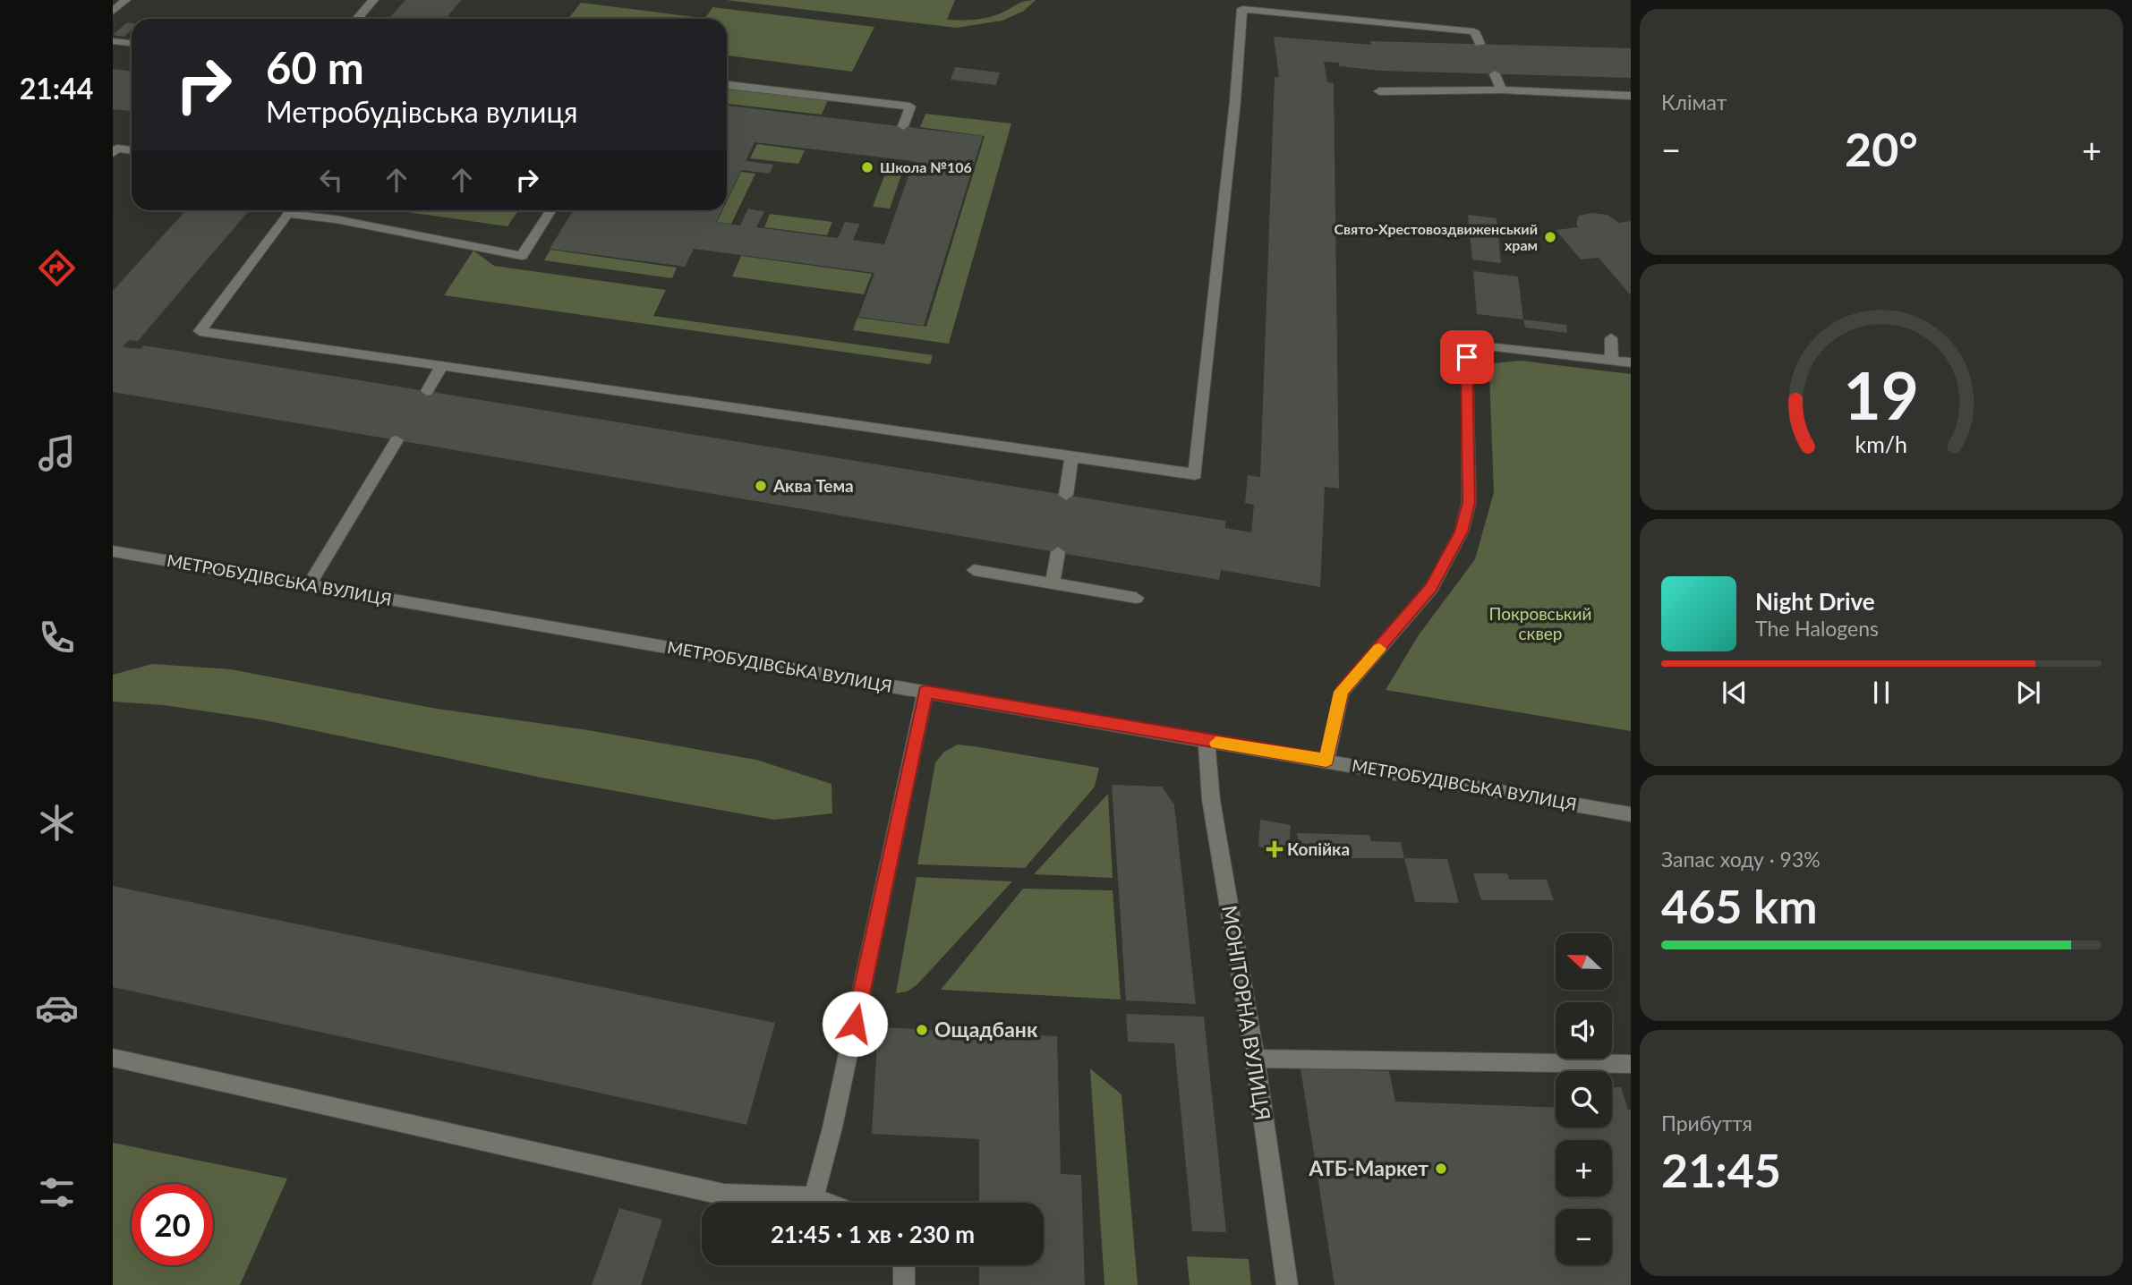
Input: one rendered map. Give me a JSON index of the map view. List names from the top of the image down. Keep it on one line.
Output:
{"streets":{"main road":["МЕТРОБУДІВСЬКА ВУЛИЦЯ","МОНІТОРНА ВУЛИЦЯ"]},"crossings":[["МЕТРОБУДІВСЬКА ВУЛИЦЯ","МОНІТОРНА ВУЛИЦЯ"]],"parks":["Покровський сквер"],"places":{"other":["Школа №106","Свято-Хрестовоздвиженський храм","Аква Тема","Ощадбанк","АТБ-Маркет"],"health":["Копійка"]},"north":"left","page":{"tabs":"21:44","tile":["Клімат",["Запас ходу · 93%","465 km"],["Прибуття","21:45"]],"turn":["60 m","Метробудівська вулиця"],"heat":["−","20°","+"],"song":["Night Drive","The Halogens"],"map_buttons":["+","−"],"limit":"20","trip":"21:45 · 1 хв · 230 m","gauge":["19","km/h"]}}
